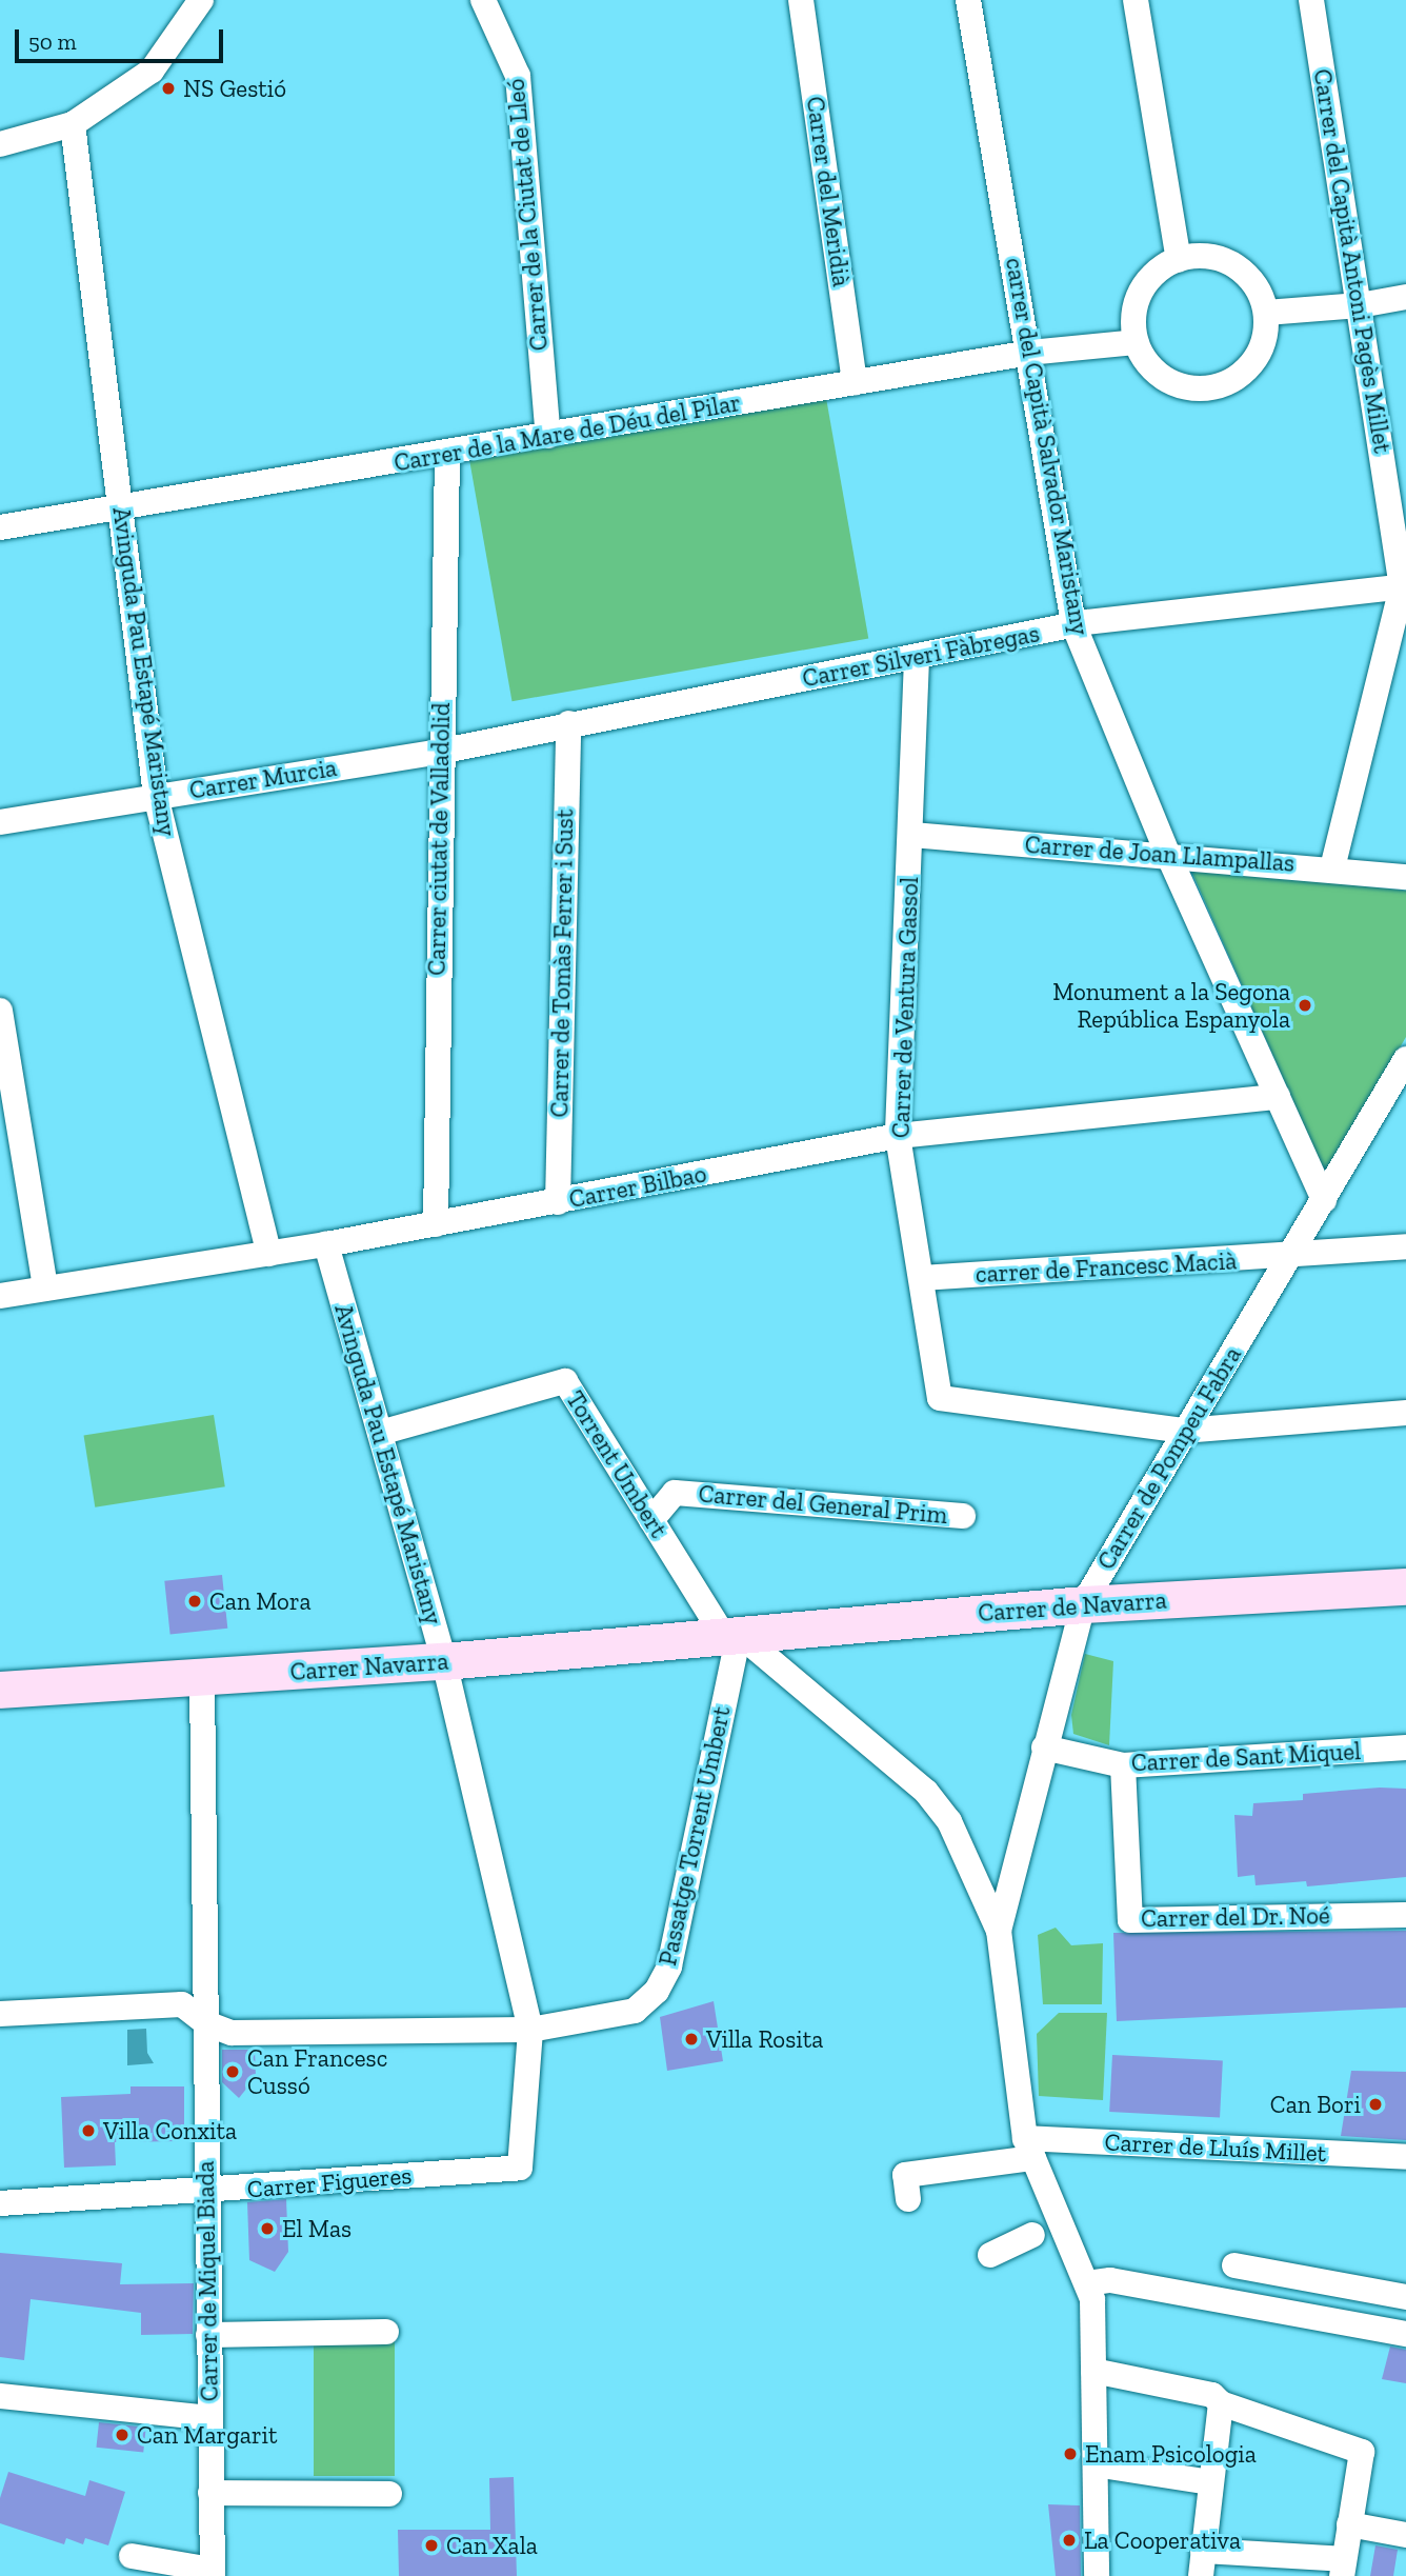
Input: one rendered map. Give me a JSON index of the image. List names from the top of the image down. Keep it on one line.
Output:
{"streets":{"street":["Carrer del Meridià","Carrer de la Ciutat de Lleó","Carrer del Capità Antoni Pagès Millet","Carrer de la Mare de Déu del Pilar","carrer del Capità Salvador Maristany","Carrer Silveri Fàbregas","Avinguda Pau Estapé Maristany","Carrer Murcia","Carrer ciutat de Valladolid","Carrer de Joan Llampallas","Carrer de Tomàs Ferrer i Sust","Carrer de Ventura Gassol","Carrer Bilbao","carrer de Francesc Macià","Carrer de Pompeu Fabra","Torrent Umbert","Carrer del General Prim","Carrer de Navarra","Carrer Navarra","Carrer de Sant Miquel","Passatge Torrent Umbert","Carrer del Dr. Noé","Carrer de Lluís Millet","Carrer Figueres","Carrer de Miquel Biada"]},"crossings":[["Carrer del Meridià","Carrer de la Mare de Déu del Pilar"],["Carrer de la Ciutat de Lleó","Carrer de la Mare de Déu del Pilar"],["Carrer del Capità Antoni Pagès Millet","Carrer Silveri Fàbregas"],["Carrer del Capità Antoni Pagès Millet","Carrer de Joan Llampallas"],["Carrer de la Mare de Déu del Pilar","carrer del Capità Salvador Maristany"],["Carrer de la Mare de Déu del Pilar","Avinguda Pau Estapé Maristany"],["Carrer de la Mare de Déu del Pilar","Carrer ciutat de Valladolid"],["carrer del Capità Salvador Maristany","Carrer Silveri Fàbregas"],["carrer del Capità Salvador Maristany","Carrer de Joan Llampallas"],["carrer del Capità Salvador Maristany","Carrer Bilbao"],["carrer del Capità Salvador Maristany","Carrer de Pompeu Fabra"],["Carrer Silveri Fàbregas","Carrer Murcia"],["Carrer Silveri Fàbregas","Carrer ciutat de Valladolid"],["Carrer Silveri Fàbregas","Carrer de Tomàs Ferrer i Sust"],["Carrer Silveri Fàbregas","Carrer de Ventura Gassol"],["Avinguda Pau Estapé Maristany","Carrer Murcia"],["Avinguda Pau Estapé Maristany","Carrer Bilbao"],["Avinguda Pau Estapé Maristany","Torrent Umbert"],["Avinguda Pau Estapé Maristany","Carrer Navarra"],["Avinguda Pau Estapé Maristany","Passatge Torrent Umbert"],["Avinguda Pau Estapé Maristany","Carrer Figueres"],["Carrer Murcia","Carrer ciutat de Valladolid"],["Carrer ciutat de Valladolid","Carrer Bilbao"],["Carrer de Joan Llampallas","Carrer de Ventura Gassol"],["Carrer de Tomàs Ferrer i Sust","Carrer Bilbao"],["Carrer de Ventura Gassol","Carrer Bilbao"],["Carrer de Ventura Gassol","carrer de Francesc Macià"],["Carrer de Ventura Gassol","Carrer de Pompeu Fabra"],["carrer de Francesc Macià","Carrer de Pompeu Fabra"],["Carrer de Pompeu Fabra","Torrent Umbert"],["Carrer de Pompeu Fabra","Carrer de Navarra"],["Carrer de Pompeu Fabra","Carrer de Sant Miquel"],["Torrent Umbert","Carrer del General Prim"],["Torrent Umbert","Carrer de Navarra"],["Torrent Umbert","Carrer Navarra"],["Torrent Umbert","Passatge Torrent Umbert"],["Carrer de Navarra","Carrer Navarra"],["Carrer de Navarra","Passatge Torrent Umbert"],["Carrer Navarra","Passatge Torrent Umbert"],["Carrer Navarra","Carrer de Miquel Biada"],["Carrer de Sant Miquel","Carrer del Dr. Noé"],["Passatge Torrent Umbert","Carrer Figueres"],["Passatge Torrent Umbert","Carrer de Miquel Biada"],["Carrer Figueres","Carrer de Miquel Biada"]],"places":["NS Gestió","Monument a la Segona República Espanyola","Can Mora","Villa Rosita","Can Francesc Cussó","Can Bori","Villa Conxita","El Mas","Can Margarit","Enam Psicologia","La Cooperativa","Can Xala"],"scale_bar":"50 m"}
